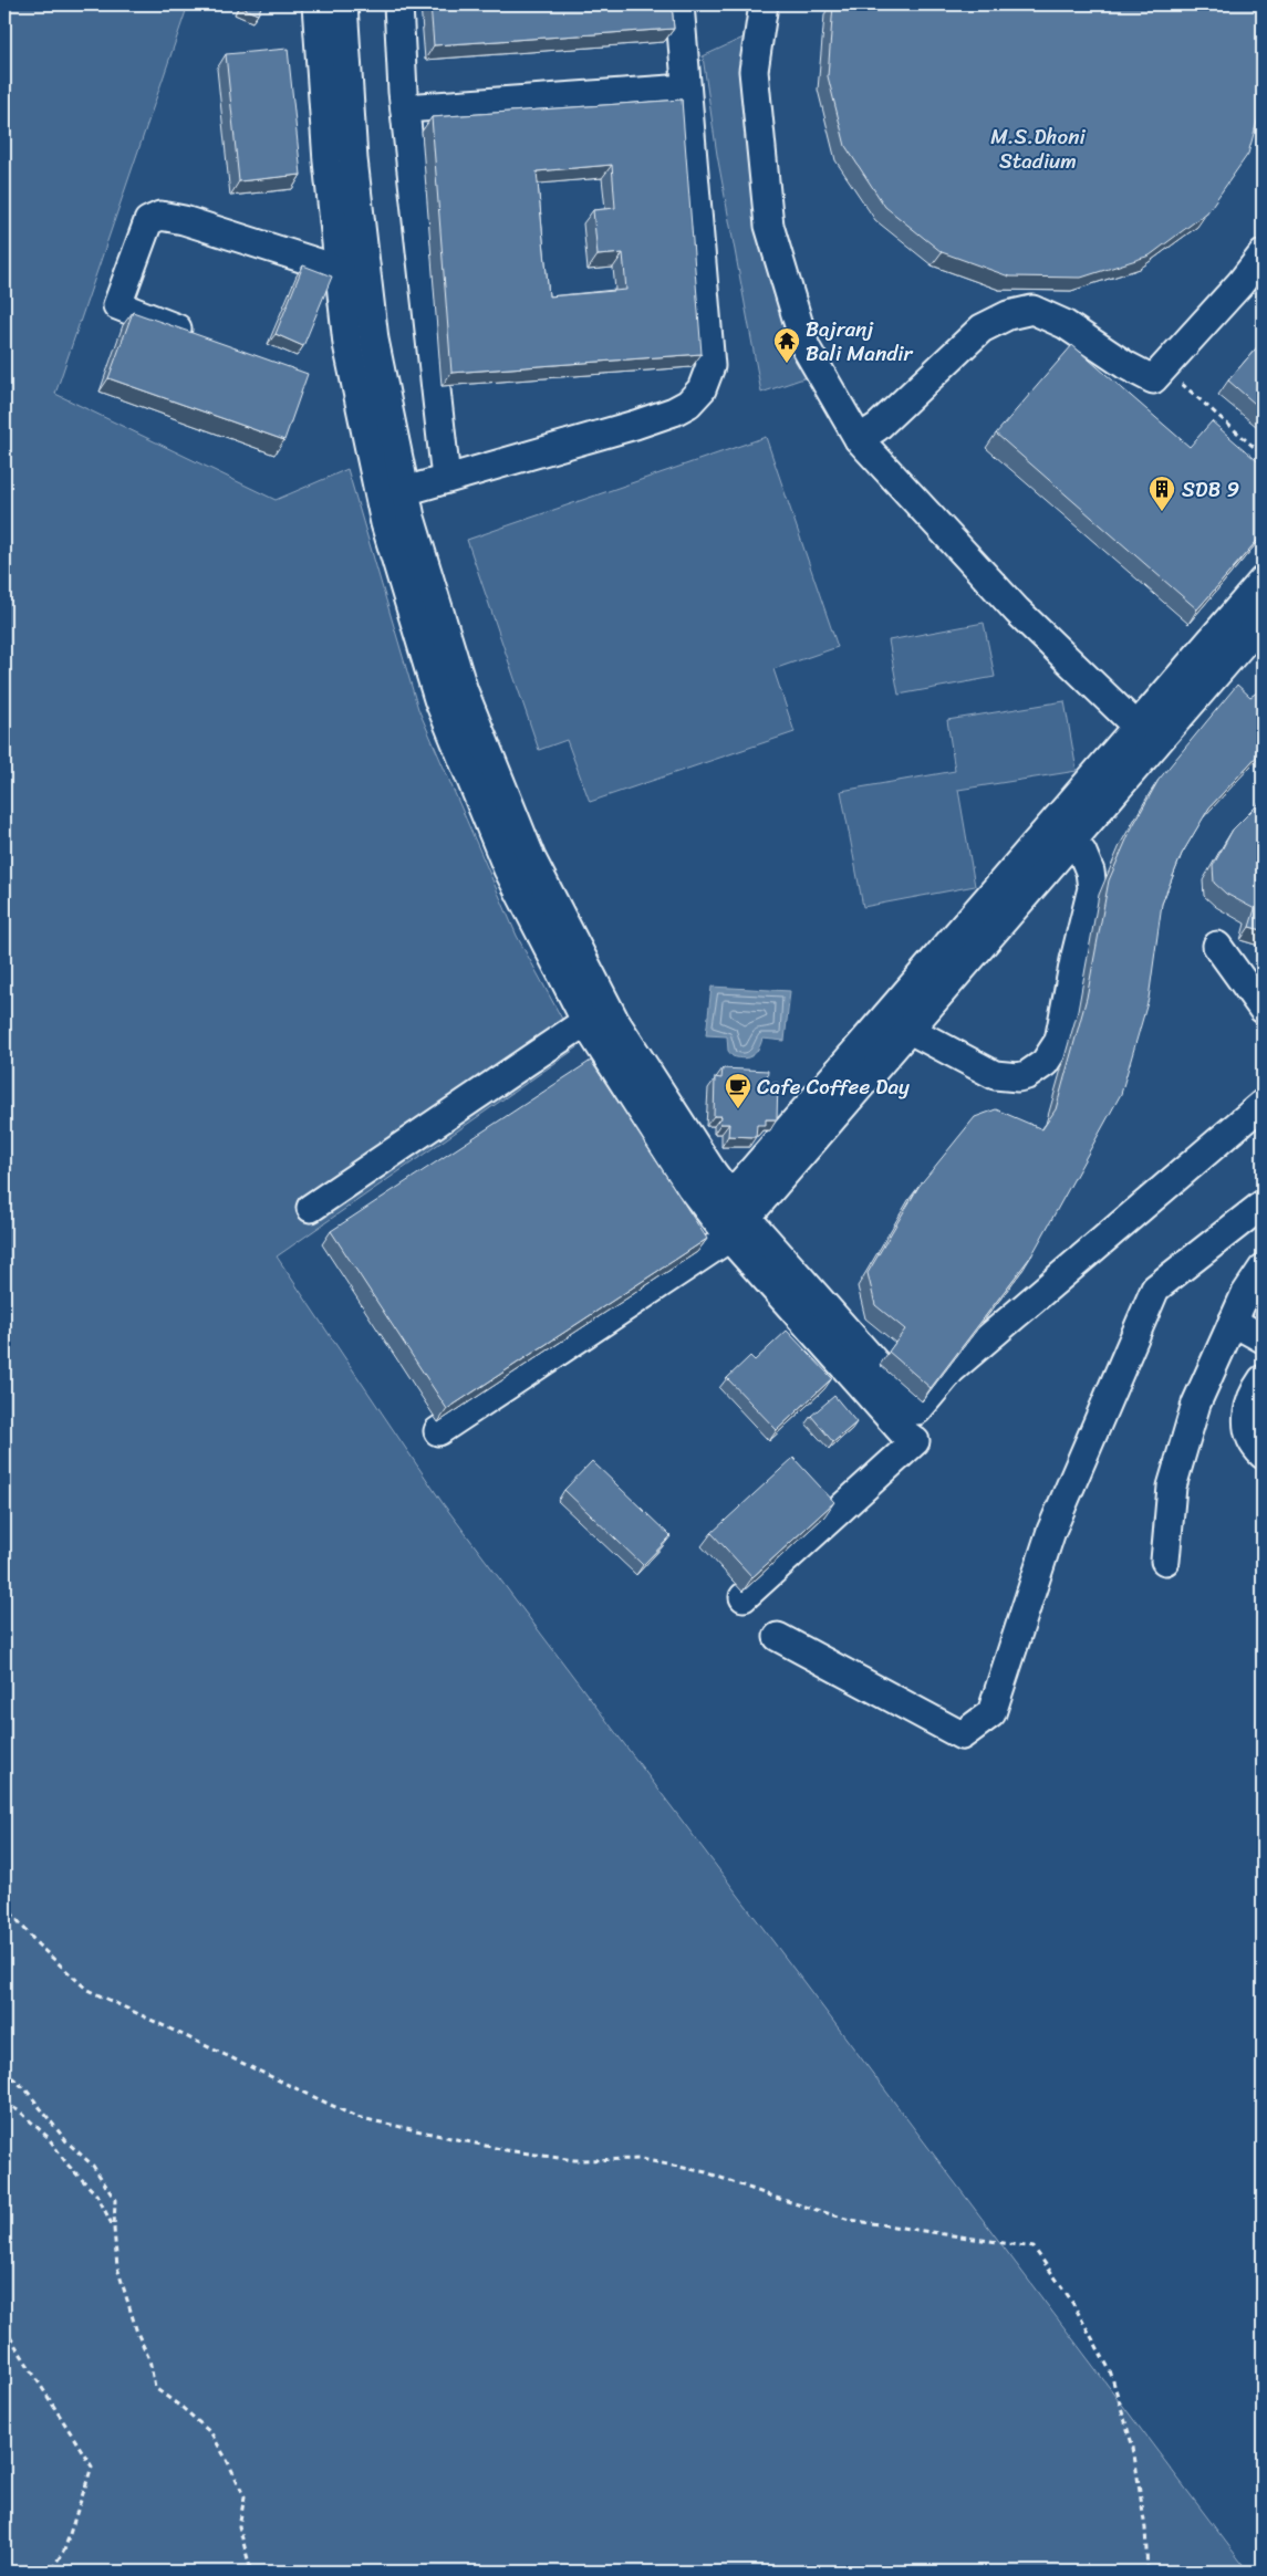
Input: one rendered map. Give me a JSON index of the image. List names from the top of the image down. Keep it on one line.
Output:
{"parks":["M.S.Dhoni Stadium"],"places":{"temple":["Bajranj Bali Mandir"],"building":["SDB 9"],"cafe":["Cafe Coffee Day"]}}
